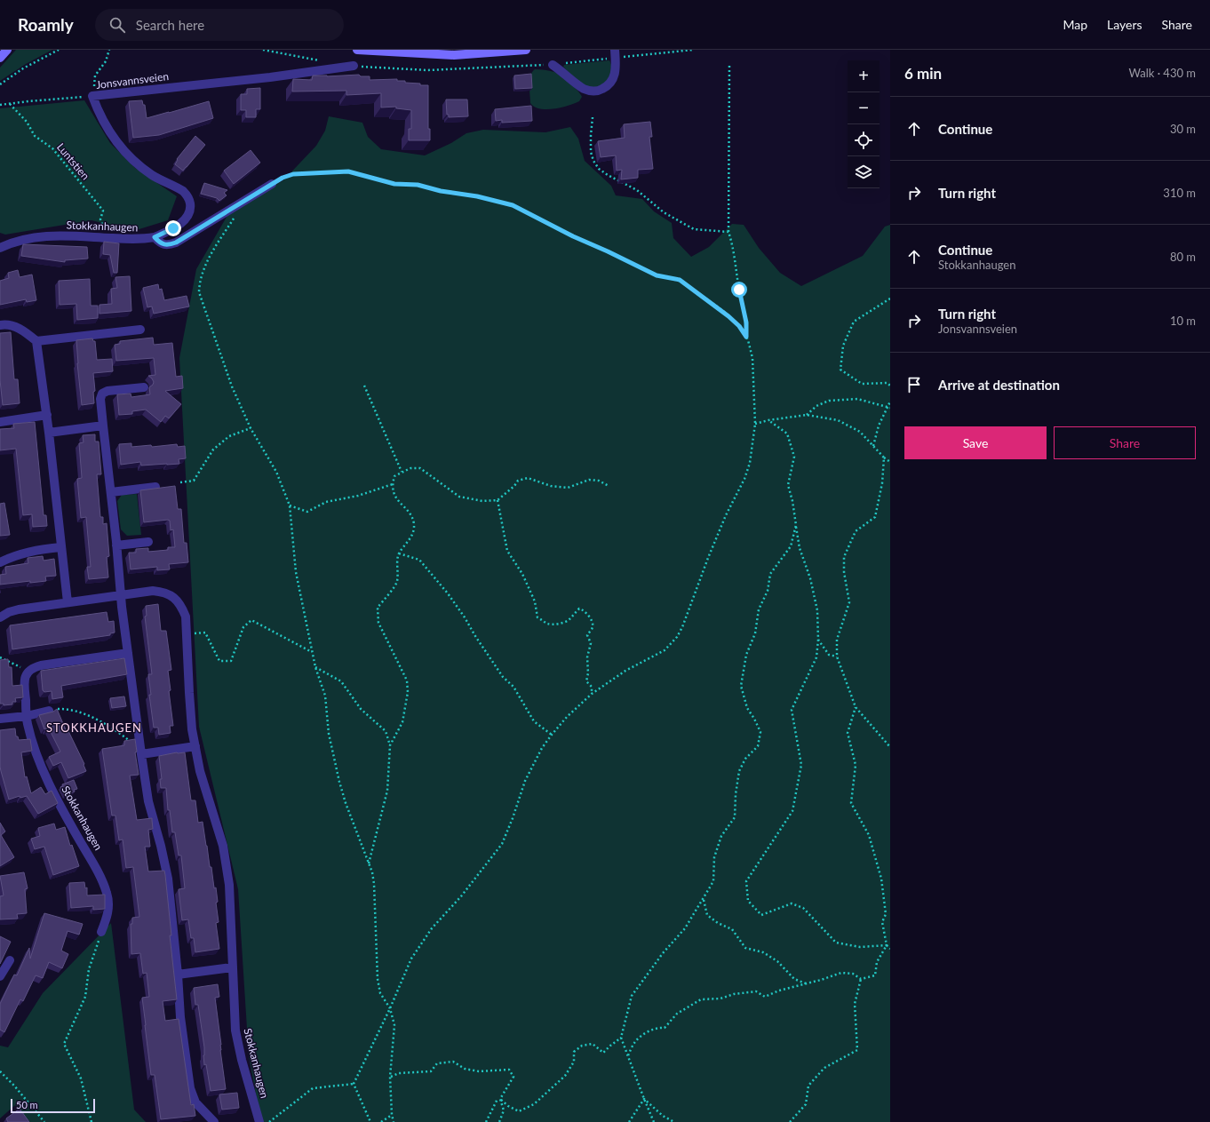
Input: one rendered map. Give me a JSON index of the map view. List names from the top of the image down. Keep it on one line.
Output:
{"streets":{"street":["Jonsvannsveien","Stokkanhaugen"],"path":["Luntstien"]},"crossings":[["Jonsvannsveien","Stokkanhaugen"],["Luntstien","Stokkanhaugen"]],"districts":["STOKKHAUGEN"],"scale_bar":"50 m","page":{"header":"Roamly","search":"Search here","nav":["Map","Layers","Share"],"heading":["6 min","Walk · 430 m"],"map_buttons":["+","−"],"list":[["Continue","30 m"],["Turn right","310 m"],["Continue","Stokkanhaugen","80 m"],["Turn right","Jonsvannsveien","10 m"],"Arrive at destination"],"buttons":["Save","Share"],"scale":"50 m"}}
